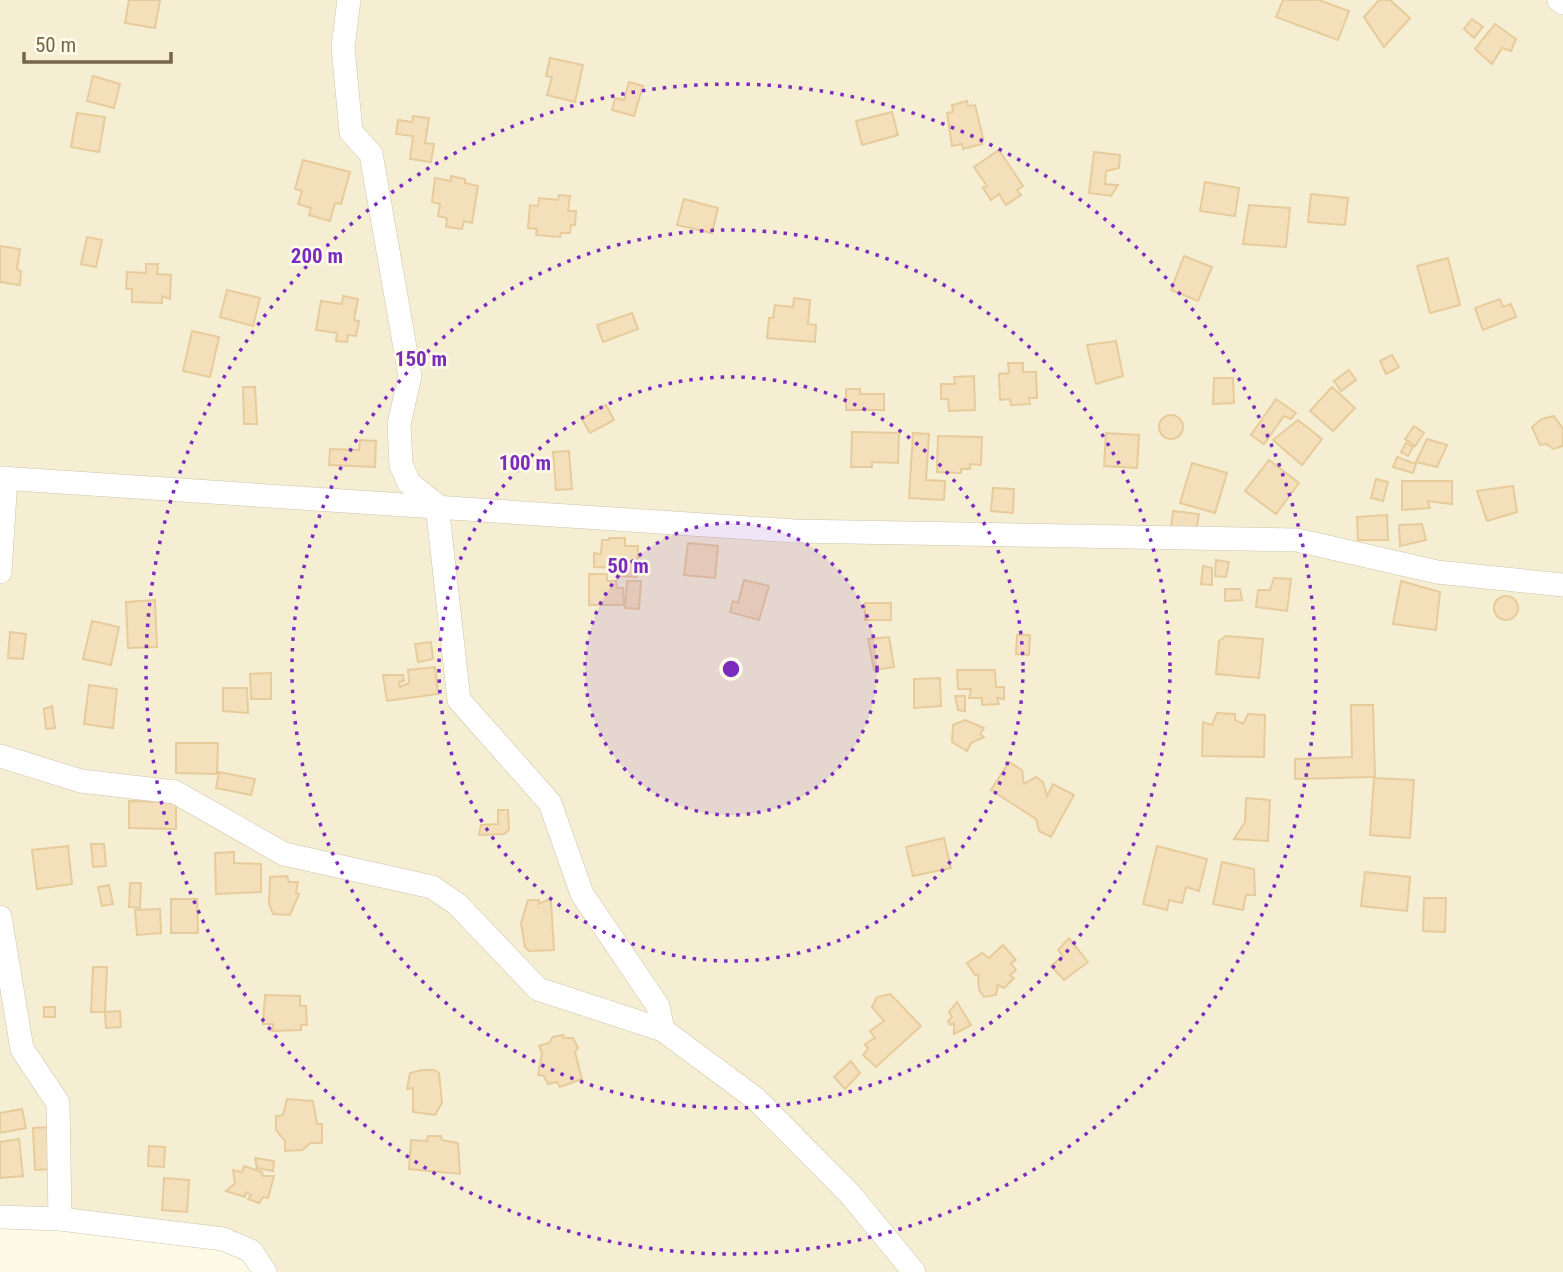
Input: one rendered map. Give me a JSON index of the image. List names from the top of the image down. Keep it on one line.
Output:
{"scale_bar":"50 m","rings":["200 m","150 m","100 m","50 m"]}
